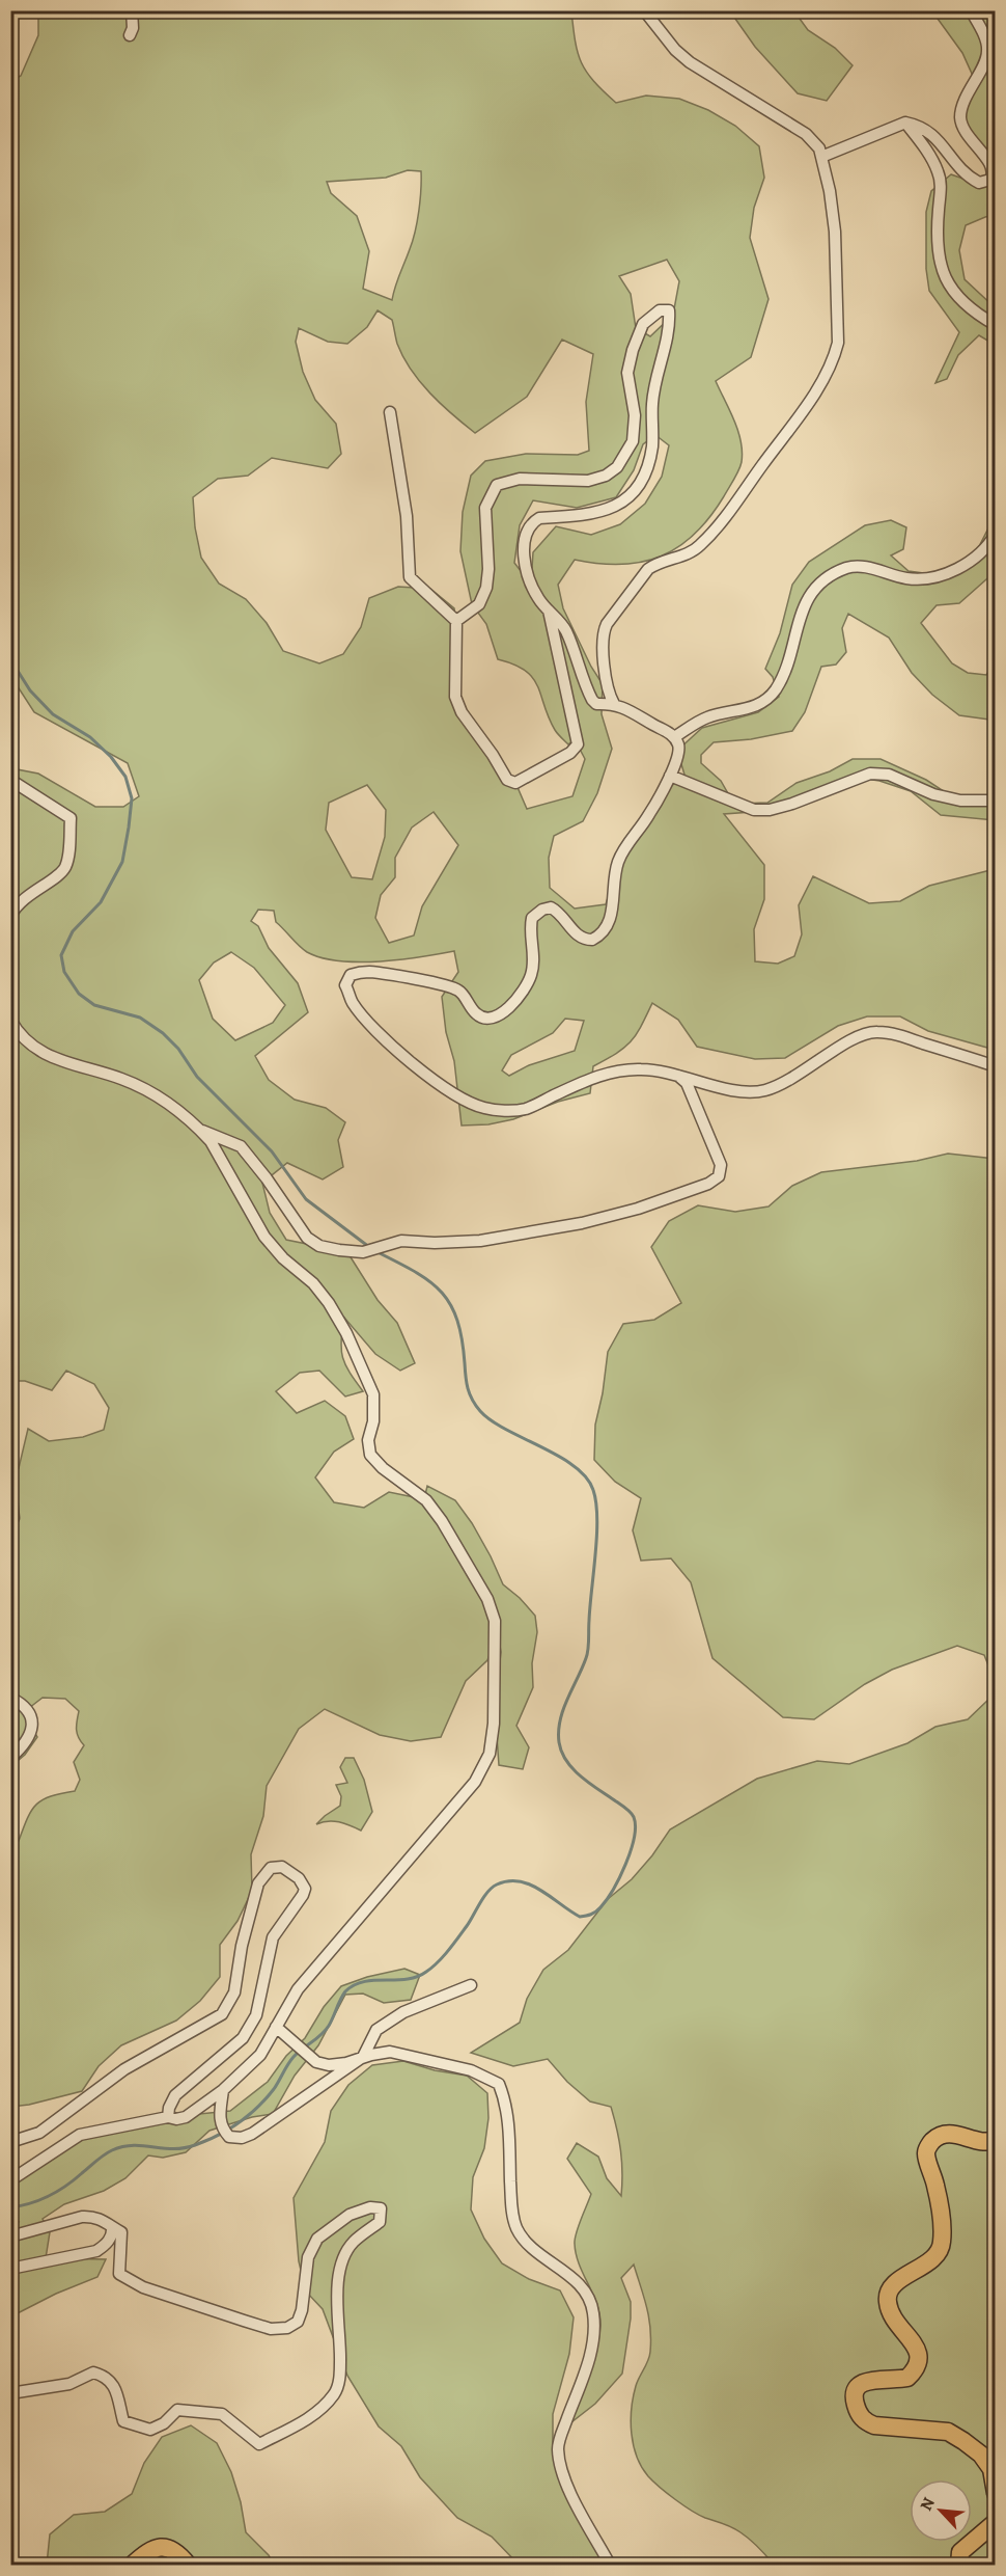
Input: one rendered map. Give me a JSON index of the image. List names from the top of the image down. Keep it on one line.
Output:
{"north":"top left"}
